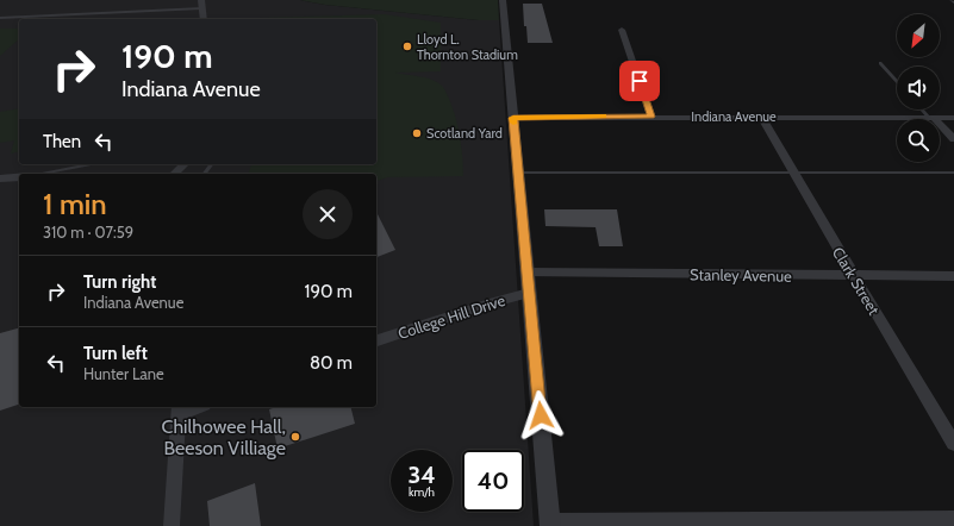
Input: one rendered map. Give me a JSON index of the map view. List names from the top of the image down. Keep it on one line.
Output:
{"streets":{"street":["Indiana Avenue","Stanley Avenue","Clark Street","College Hill Drive"]},"crossings":[["Indiana Avenue","Clark Street"],["Stanley Avenue","Clark Street"]],"places":["Lloyd L. Thornton Stadium","Scotland Yard","Chilhowee Hall, Beeson Villiage"],"north":"bottom left","page":{"turn":["190 m","Indiana Avenue"],"then":"Then","heading":["1 min","310 m · 07:59"],"list":[{"name":"Turn right","note":"Indiana Avenue","value":"190 m"},{"name":"Turn left","note":"Hunter Lane","value":"80 m"}],"speed":"34 km/h","limit":"40"}}
